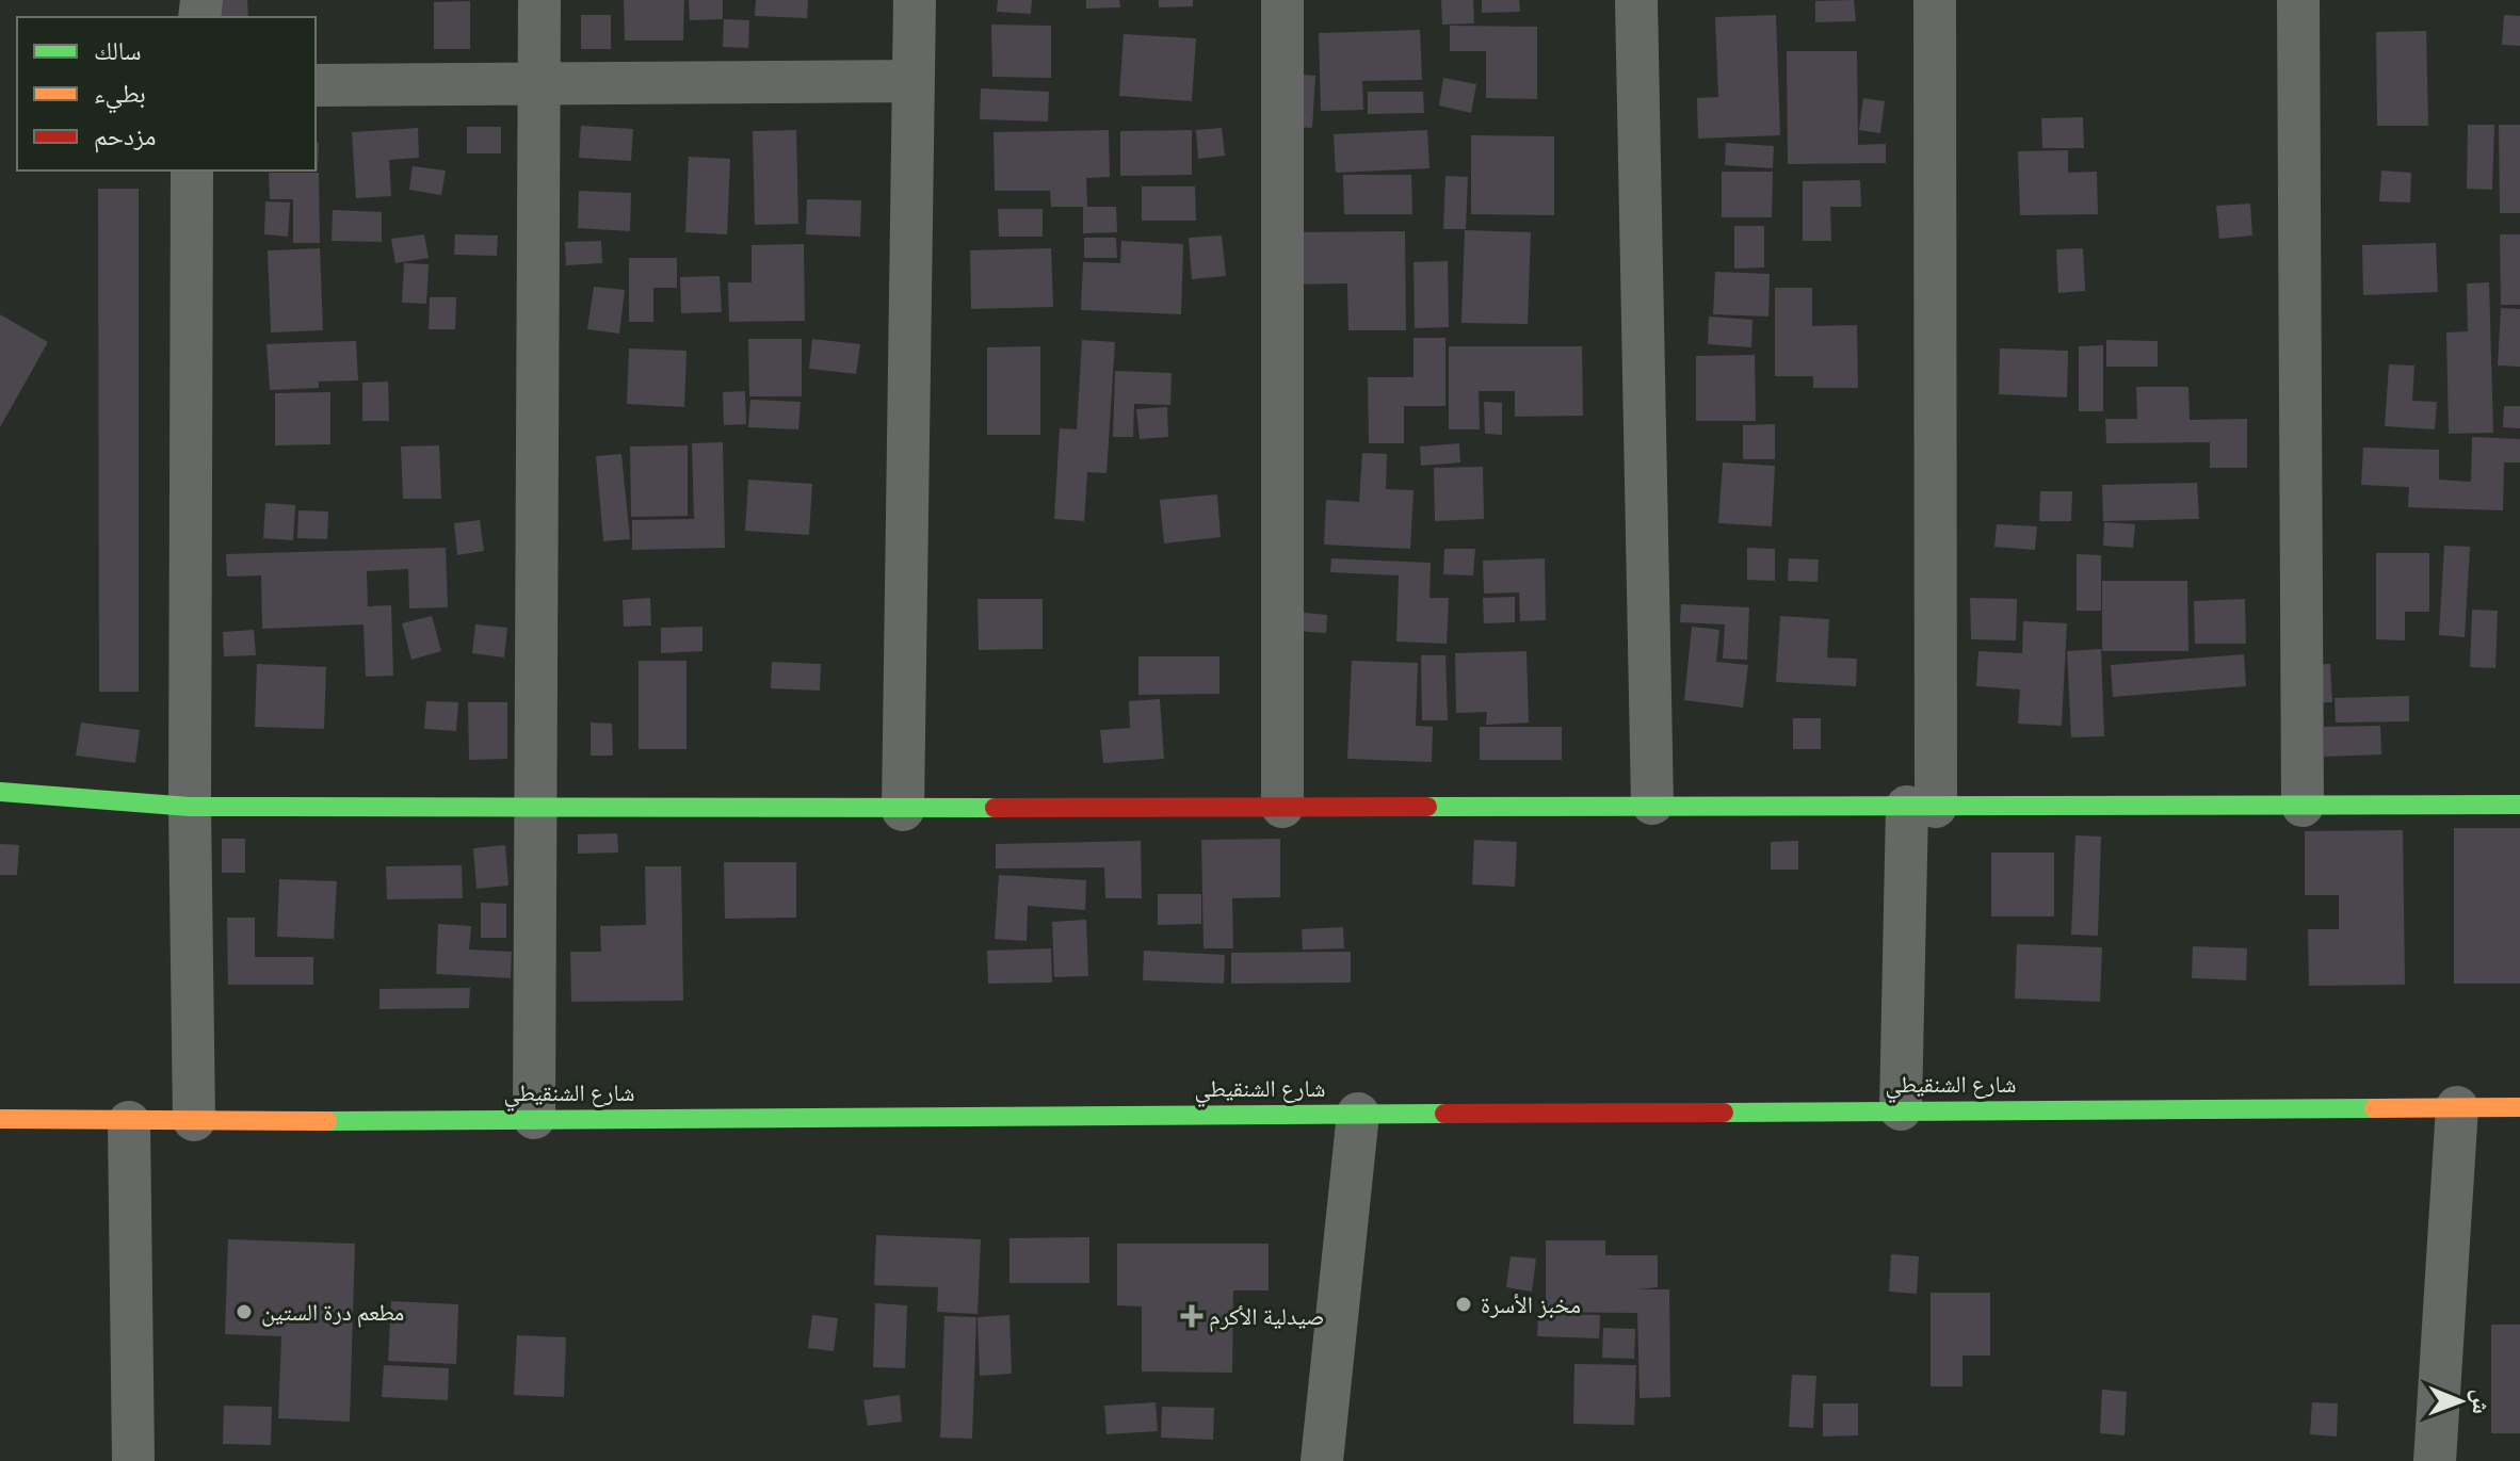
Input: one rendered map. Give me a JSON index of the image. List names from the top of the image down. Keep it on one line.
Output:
{"streets":{"street":["شارع الشنقيطي"]},"places":{"other":["مخبز الأسرة","مطعم درة الستين"],"health":["صيدلية الأكرم"]},"legend":["سالك","بطيء","مزدحم"],"north":"right"}
